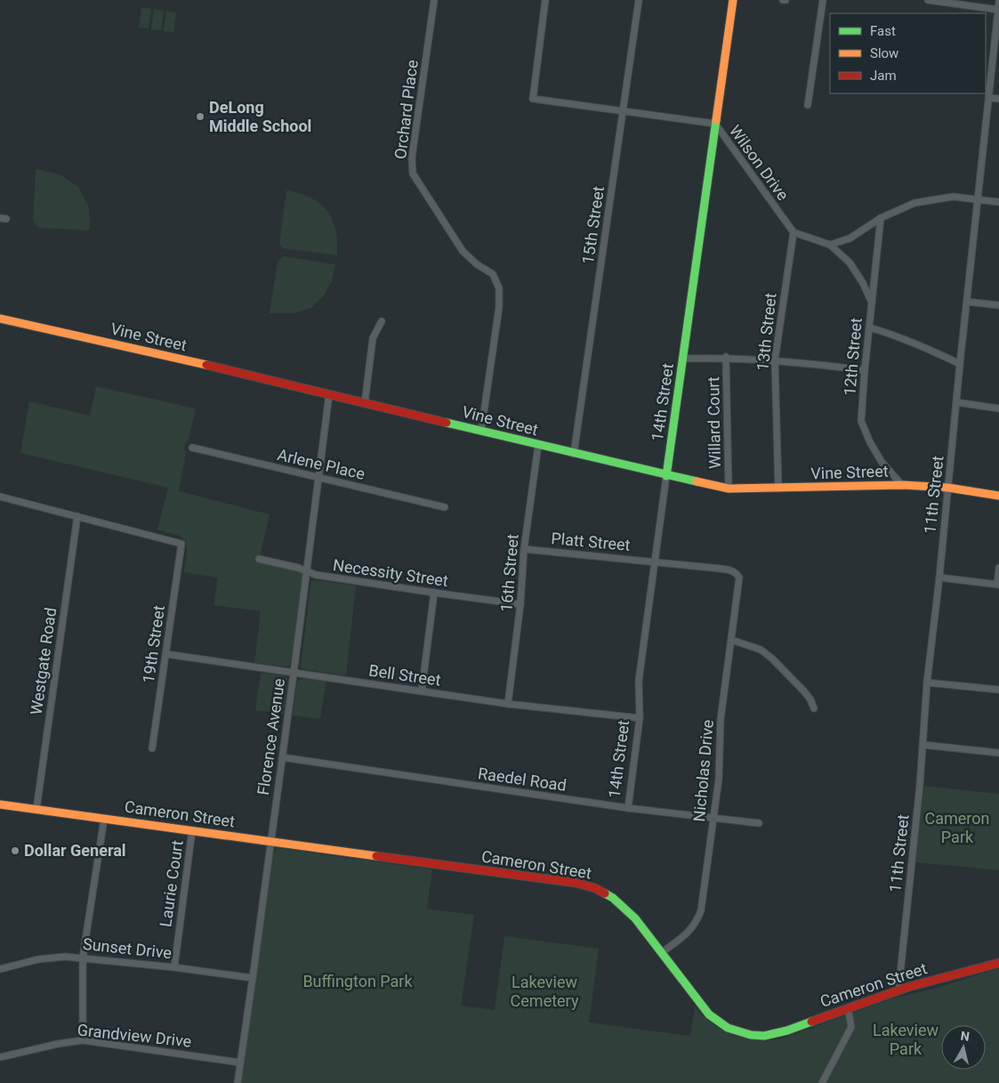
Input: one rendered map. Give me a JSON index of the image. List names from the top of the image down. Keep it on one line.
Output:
{"streets":{"street":["Orchard Place","Wilson Drive","15th Street","13th Street","Vine Street","12th Street","14th Street","Willard Court","Arlene Place","11th Street","Platt Street","Necessity Street","16th Street","19th Street","Westgate Road","Bell Street","Florence Avenue","Nicholas Drive","Raedel Road","Cameron Street","Laurie Court","Sunset Drive","Grandview Drive"]},"crossings":[["Orchard Place","Vine Street"],["Wilson Drive","15th Street"],["Wilson Drive","13th Street"],["Wilson Drive","14th Street"],["15th Street","Vine Street"],["13th Street","Vine Street"],["Vine Street","12th Street"],["Vine Street","14th Street"],["Vine Street","Willard Court"],["Vine Street","11th Street"],["Vine Street","16th Street"],["Vine Street","Florence Avenue"],["14th Street","Platt Street"],["14th Street","Bell Street"],["14th Street","Raedel Road"],["Arlene Place","Florence Avenue"],["11th Street","Cameron Street"],["Platt Street","16th Street"],["Platt Street","Nicholas Drive"],["Necessity Street","16th Street"],["Necessity Street","Florence Avenue"],["16th Street","Bell Street"],["19th Street","Westgate Road"],["19th Street","Bell Street"],["Westgate Road","Cameron Street"],["Bell Street","Florence Avenue"],["Florence Avenue","Raedel Road"],["Florence Avenue","Cameron Street"],["Florence Avenue","Sunset Drive"],["Florence Avenue","Grandview Drive"],["Nicholas Drive","Raedel Road"],["Nicholas Drive","Cameron Street"],["Cameron Street","Laurie Court"],["Laurie Court","Sunset Drive"]],"parks":["Cameron Park","Buffington Park","Lakeview Cemetery","Lakeview Park"],"places":["DeLong Middle School","Dollar General"],"legend":["Fast","Slow","Jam"],"north":"top"}
